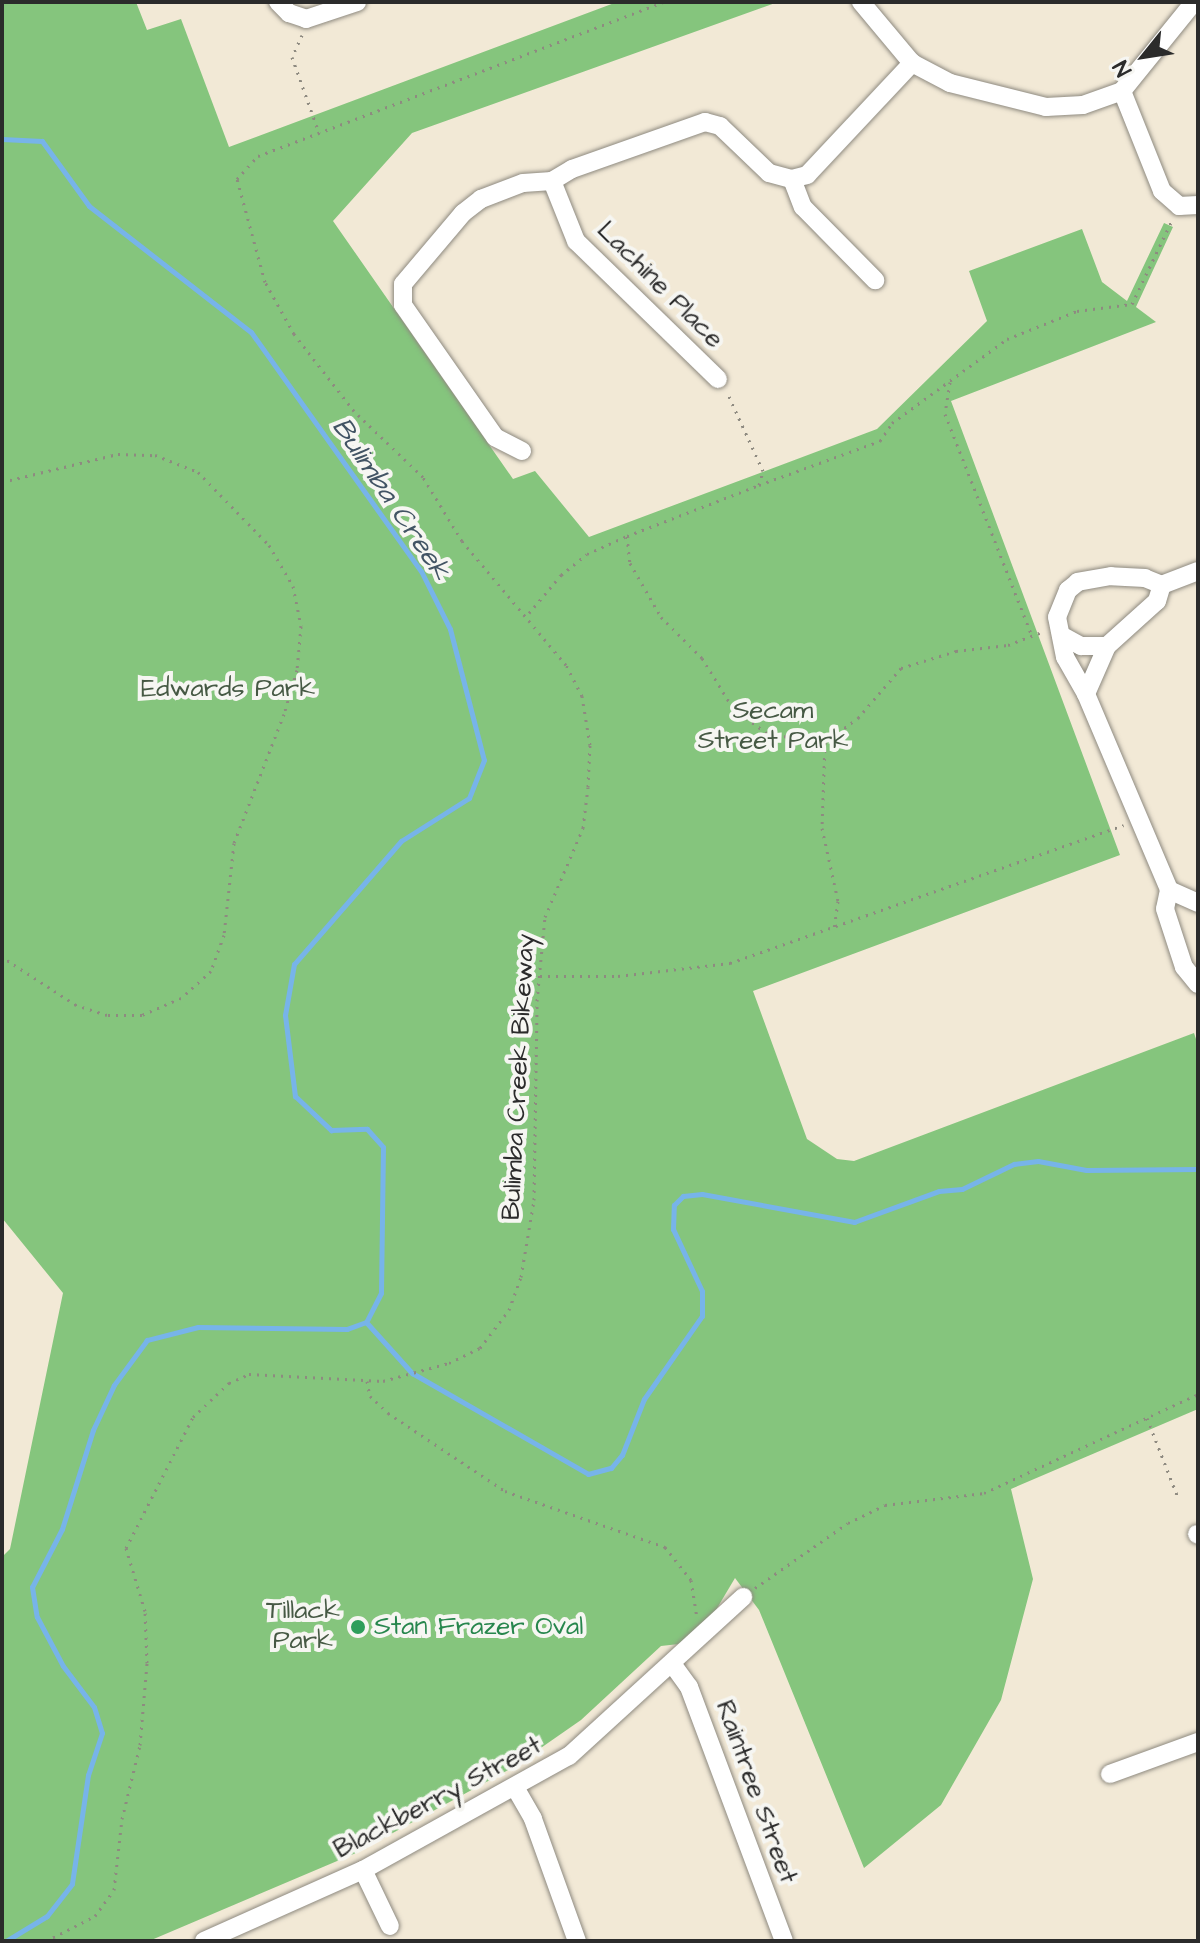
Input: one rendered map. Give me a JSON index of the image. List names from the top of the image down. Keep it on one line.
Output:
{"streets":{"street":["Lachine Place","Raintree Street","Blackberry Street"],"path":["Bulimba Creek Bikeway"]},"crossings":[["Raintree Street","Blackberry Street"]],"water":["Bulimba Creek"],"parks":["Edwards Park","Secam Street Park","Tillack Park"],"places":["Stan Frazer Oval"],"north":"bottom left"}
